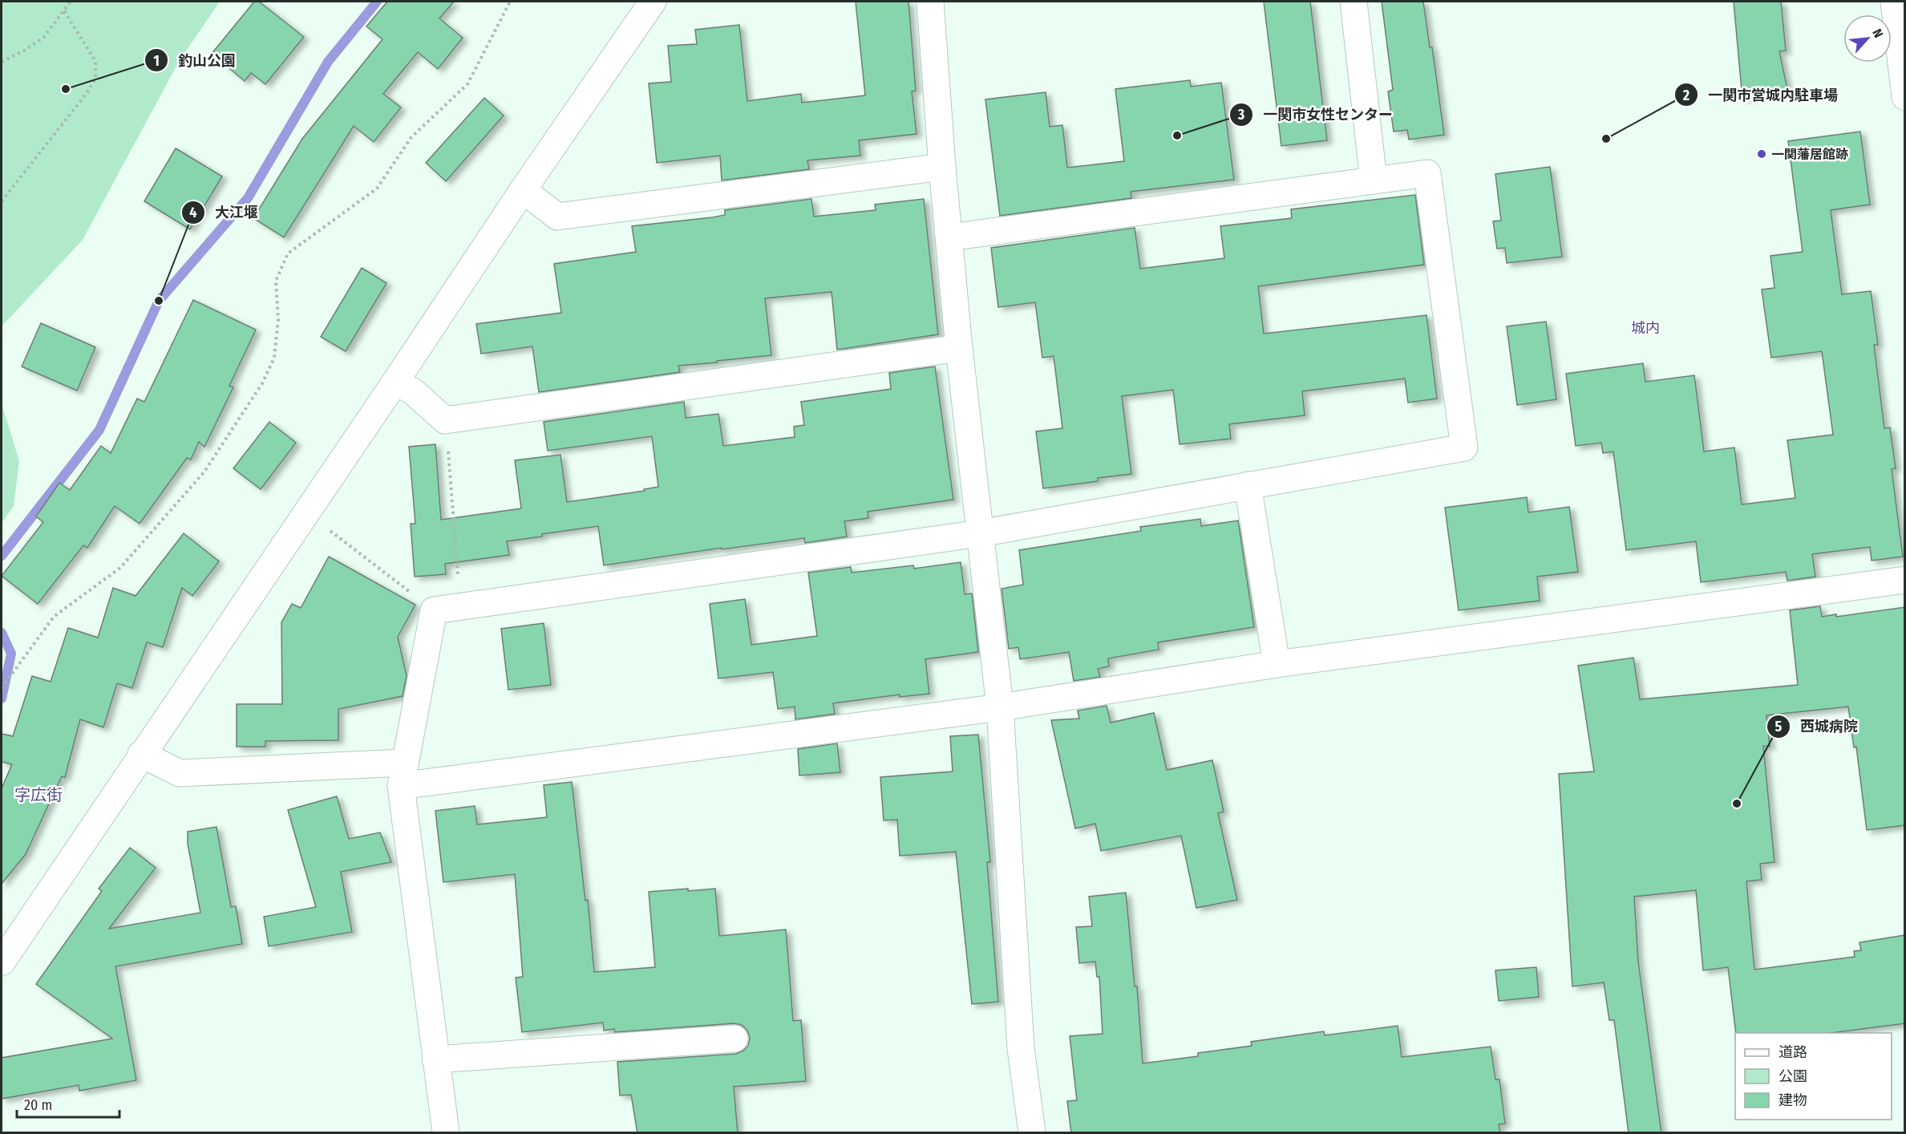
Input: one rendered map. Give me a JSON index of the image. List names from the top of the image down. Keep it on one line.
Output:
{"districts":["城内","字広街"],"places":["釣山公園","一関市女性センター","一関市営城内駐車場","一関藩居館跡","大江堰","西城病院"],"legend":["道路","公園","建物"],"scale_bar":"20 m","north":"top right"}
